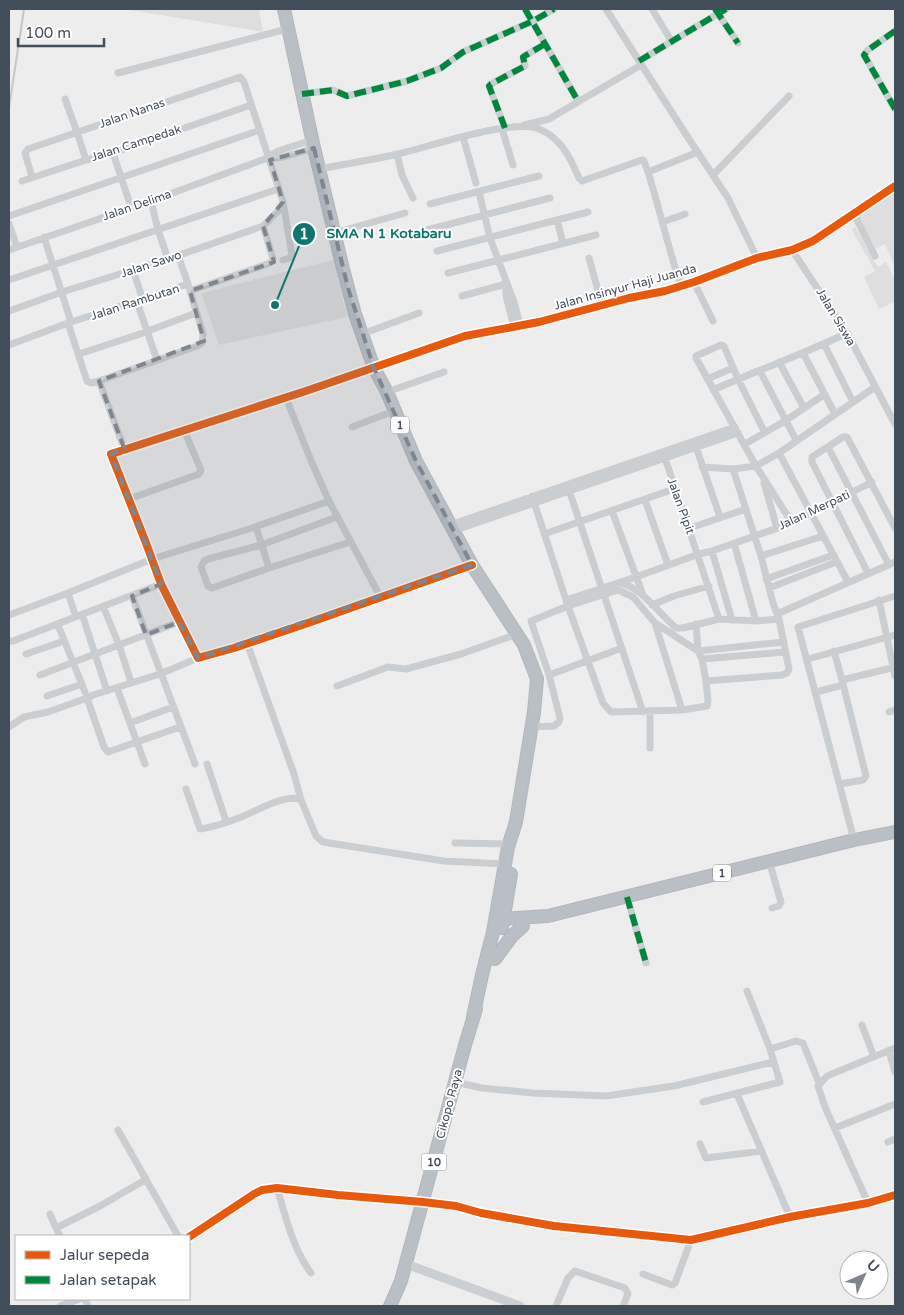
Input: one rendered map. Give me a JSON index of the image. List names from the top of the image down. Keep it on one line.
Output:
{"streets":{"highway":["1","Cikopo Raya","10"],"street":["Jalan Nanas","Jalan Campedak","Jalan Delima","Jalan Sawo","Jalan Insinyur Haji Juanda","Jalan Rambutan","Jalan Siswa","Jalan Pipit","Jalan Merpati"]},"crossings":[["Jalan Nanas","Jalan Campedak"],["Jalan Delima","1"],["Jalan Sawo","Jalan Rambutan"],["Jalan Insinyur Haji Juanda","Jalan Siswa"],["Jalan Insinyur Haji Juanda","1"],["1","Cikopo Raya"],["1","10"],["Jalan Pipit","Jalan Merpati"],["Cikopo Raya","10"]],"places":["SMA N 1 Kotabaru"],"legend":["Jalur sepeda","Jalan setapak"],"scale_bar":"100 m","north":"top right"}
